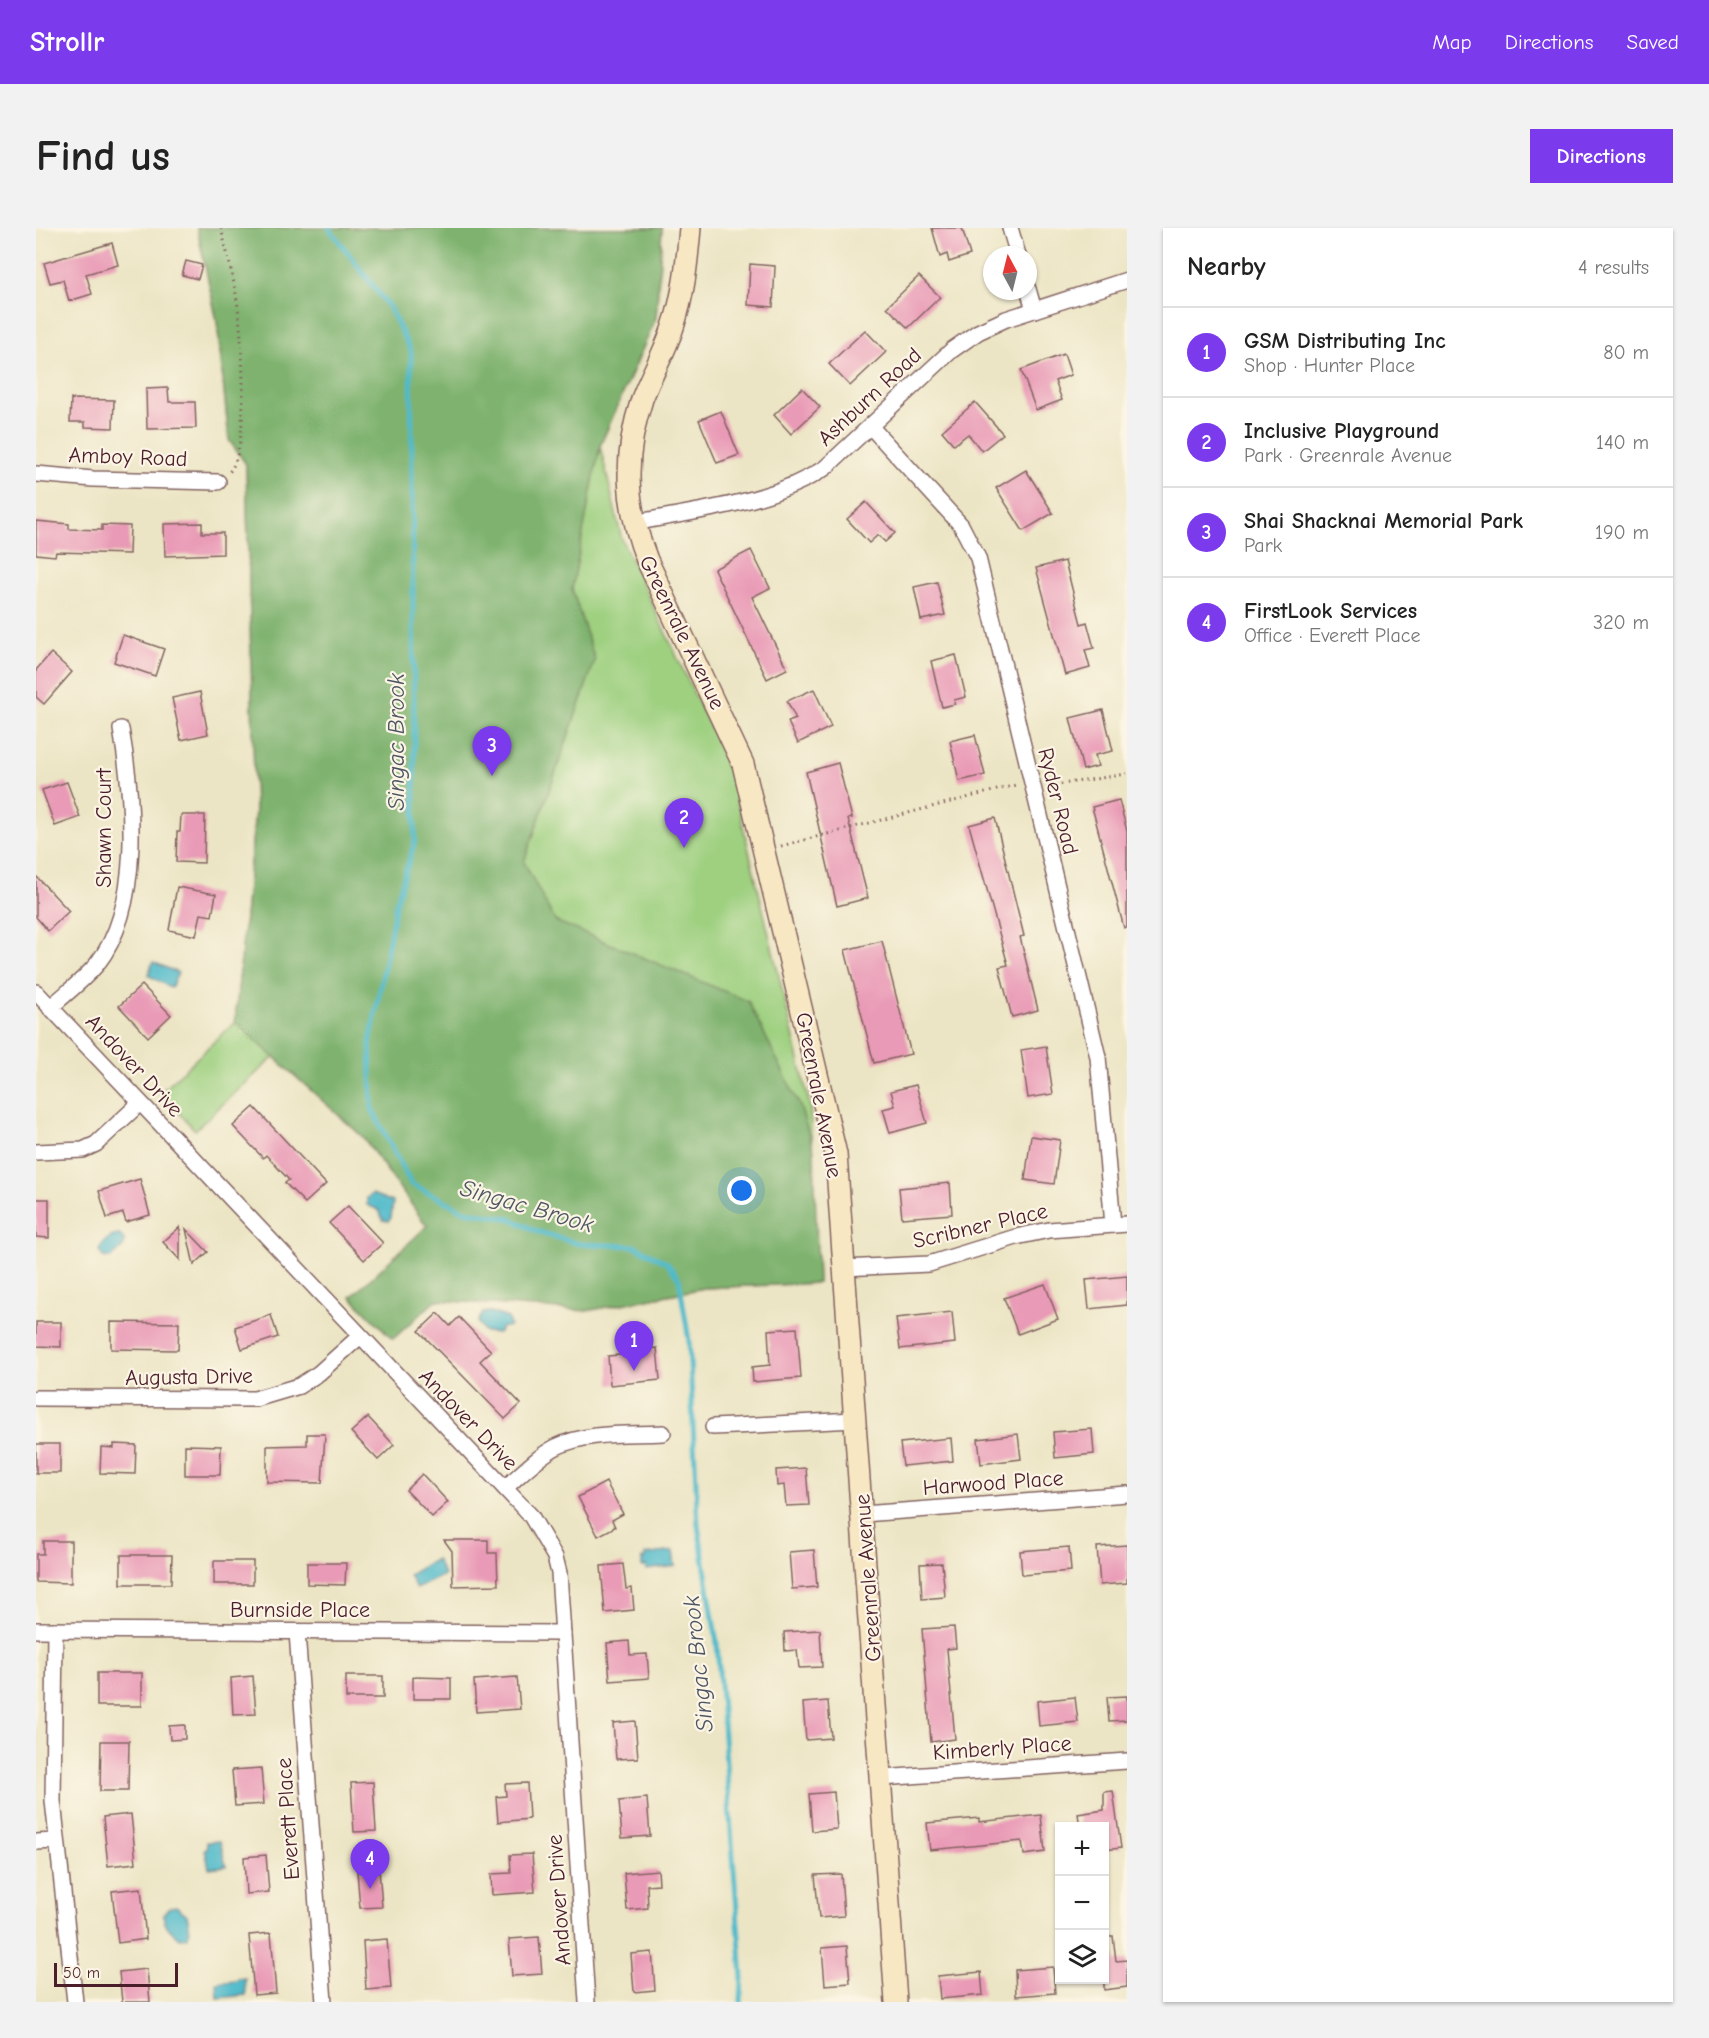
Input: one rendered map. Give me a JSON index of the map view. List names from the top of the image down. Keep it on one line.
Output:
{"streets":{"street":["Ashburn Road","Amboy Road","Greenrale Avenue","Ryder Road","Shawn Court","Andover Drive","Scribner Place","Augusta Drive","Harwood Place","Burnside Place","Kimberly Place","Everett Place"]},"crossings":[["Ashburn Road","Greenrale Avenue"],["Ashburn Road","Ryder Road"],["Greenrale Avenue","Scribner Place"],["Greenrale Avenue","Harwood Place"],["Greenrale Avenue","Kimberly Place"],["Ryder Road","Scribner Place"],["Shawn Court","Andover Drive"],["Andover Drive","Augusta Drive"],["Andover Drive","Burnside Place"],["Burnside Place","Everett Place"]],"water":["Singac Brook"],"scale_bar":"50 m","north":"top","page":{"header":"Strollr","nav":["Map","Directions","Saved"],"buttons":"Directions","title":"Find us","heading":["Nearby","4 results"],"list":[{"mark":"1","name":"GSM Distributing Inc","note":"Shop · Hunter Place","value":"80 m"},{"mark":"2","name":"Inclusive Playground","note":"Park · Greenrale Avenue","value":"140 m"},{"mark":"3","name":"Shai Shacknai Memorial Park","note":"Park","value":"190 m"},{"mark":"4","name":"FirstLook Services","note":"Office · Everett Place","value":"320 m"}],"pins":["3","2","1","4"],"map_buttons":["+","−"],"scale":"50 m"}}
